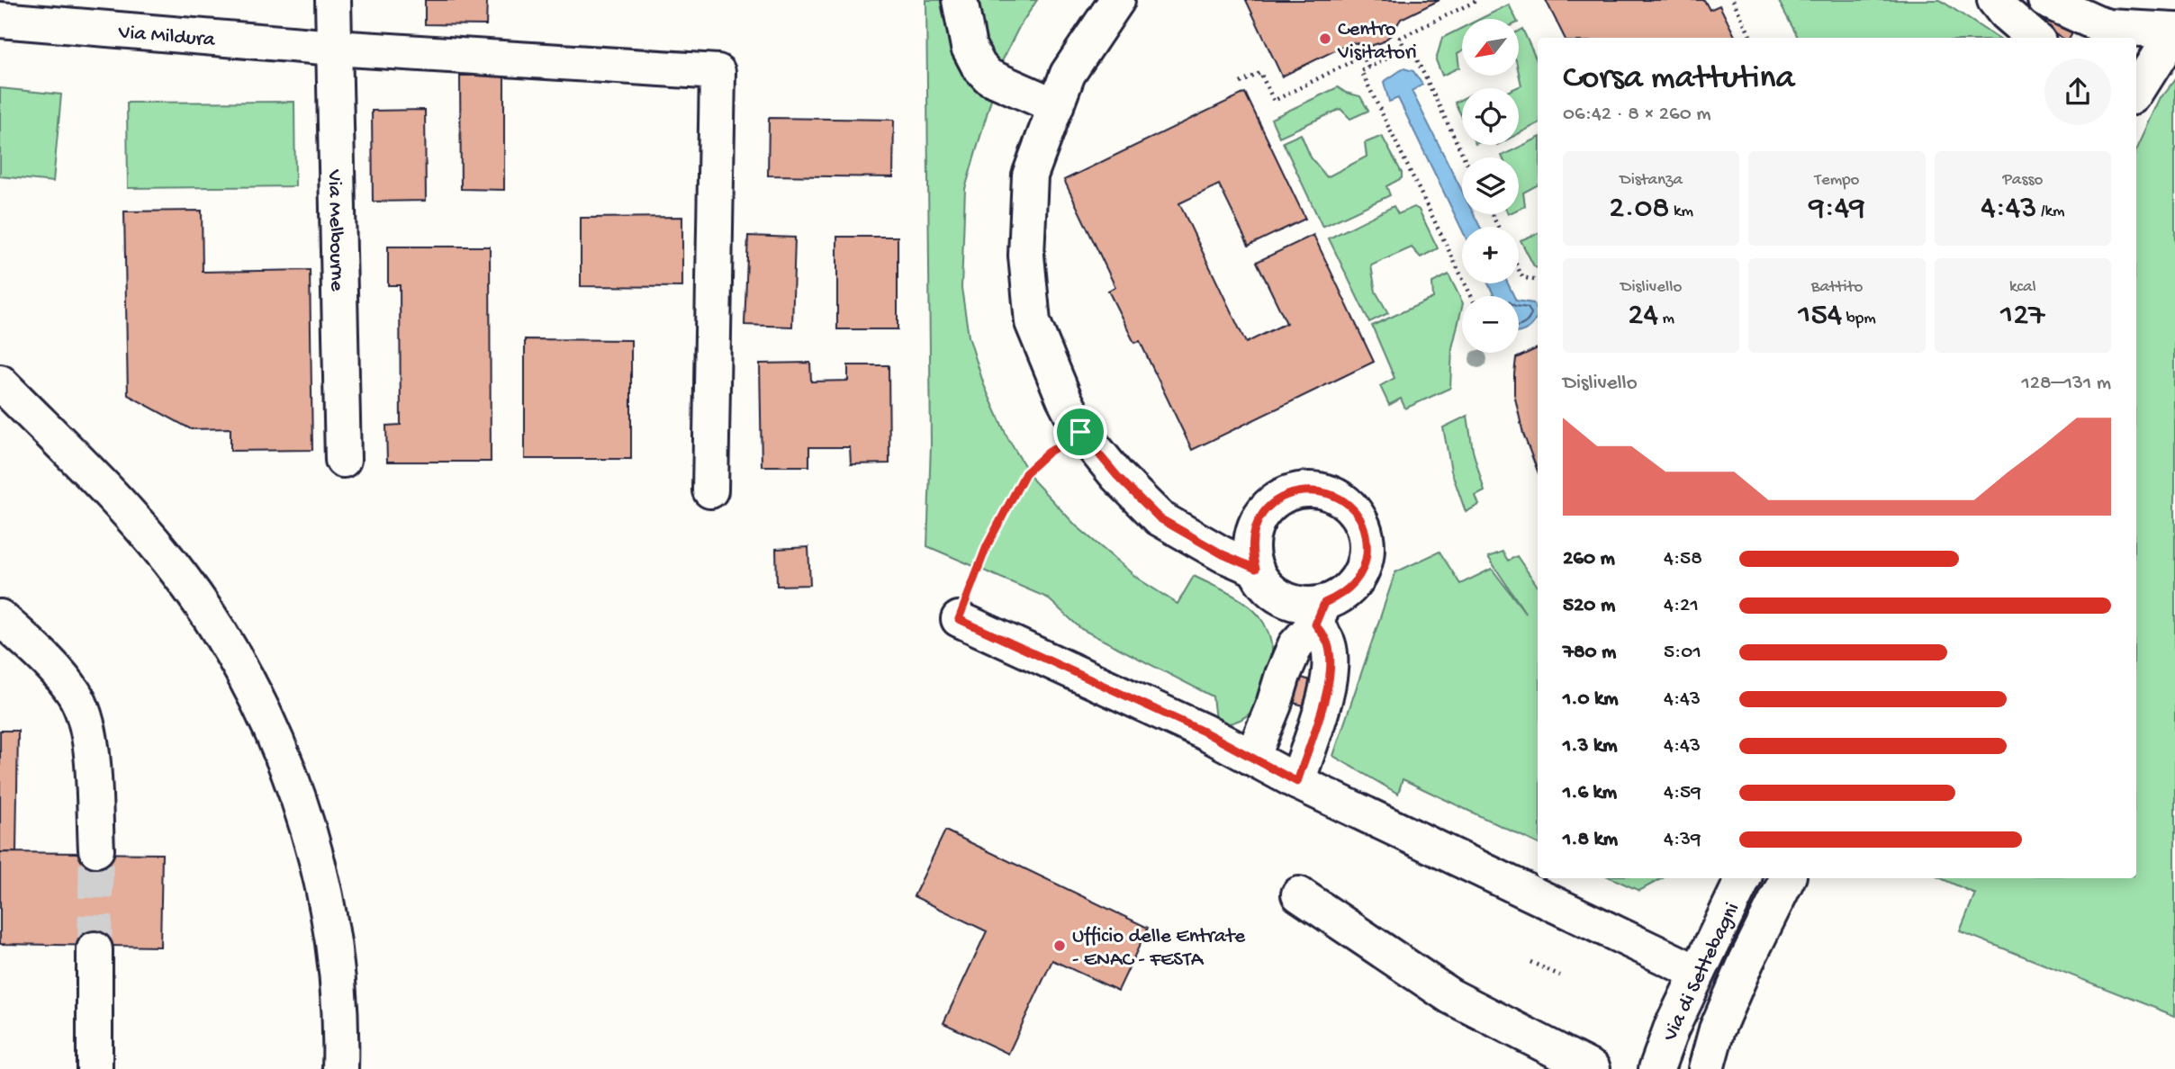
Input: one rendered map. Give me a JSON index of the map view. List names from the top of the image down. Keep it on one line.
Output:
{"streets":{"main road":["Via Mildura","Via Melbourne","Via di Settebagni"]},"crossings":[["Via Mildura","Via Melbourne"]],"places":["Centro Visitatori","Ufficio delle Entrate - ENAC - FESTA"],"north":"bottom left","page":{"map_buttons":["+","−"],"heading":["Corsa mattutina","06:42 · 8 × 260 m"],"stats":[["Distanza","2.08 km"],["Tempo","9:49"],["Passo","4:43 /km"],["Dislivello","24 m"],["Battito","154 bpm"],["kcal","127"]],"chart":["Dislivello","128–131 m"],"list":[{"name":"260 m","note":"4:58"},{"name":"520 m","note":"4:21"},{"name":"780 m","note":"5:01"},{"name":"1.0 km","note":"4:43"},{"name":"1.3 km","note":"4:43"},{"name":"1.6 km","note":"4:59"},{"name":"1.8 km","note":"4:39"}]}}
